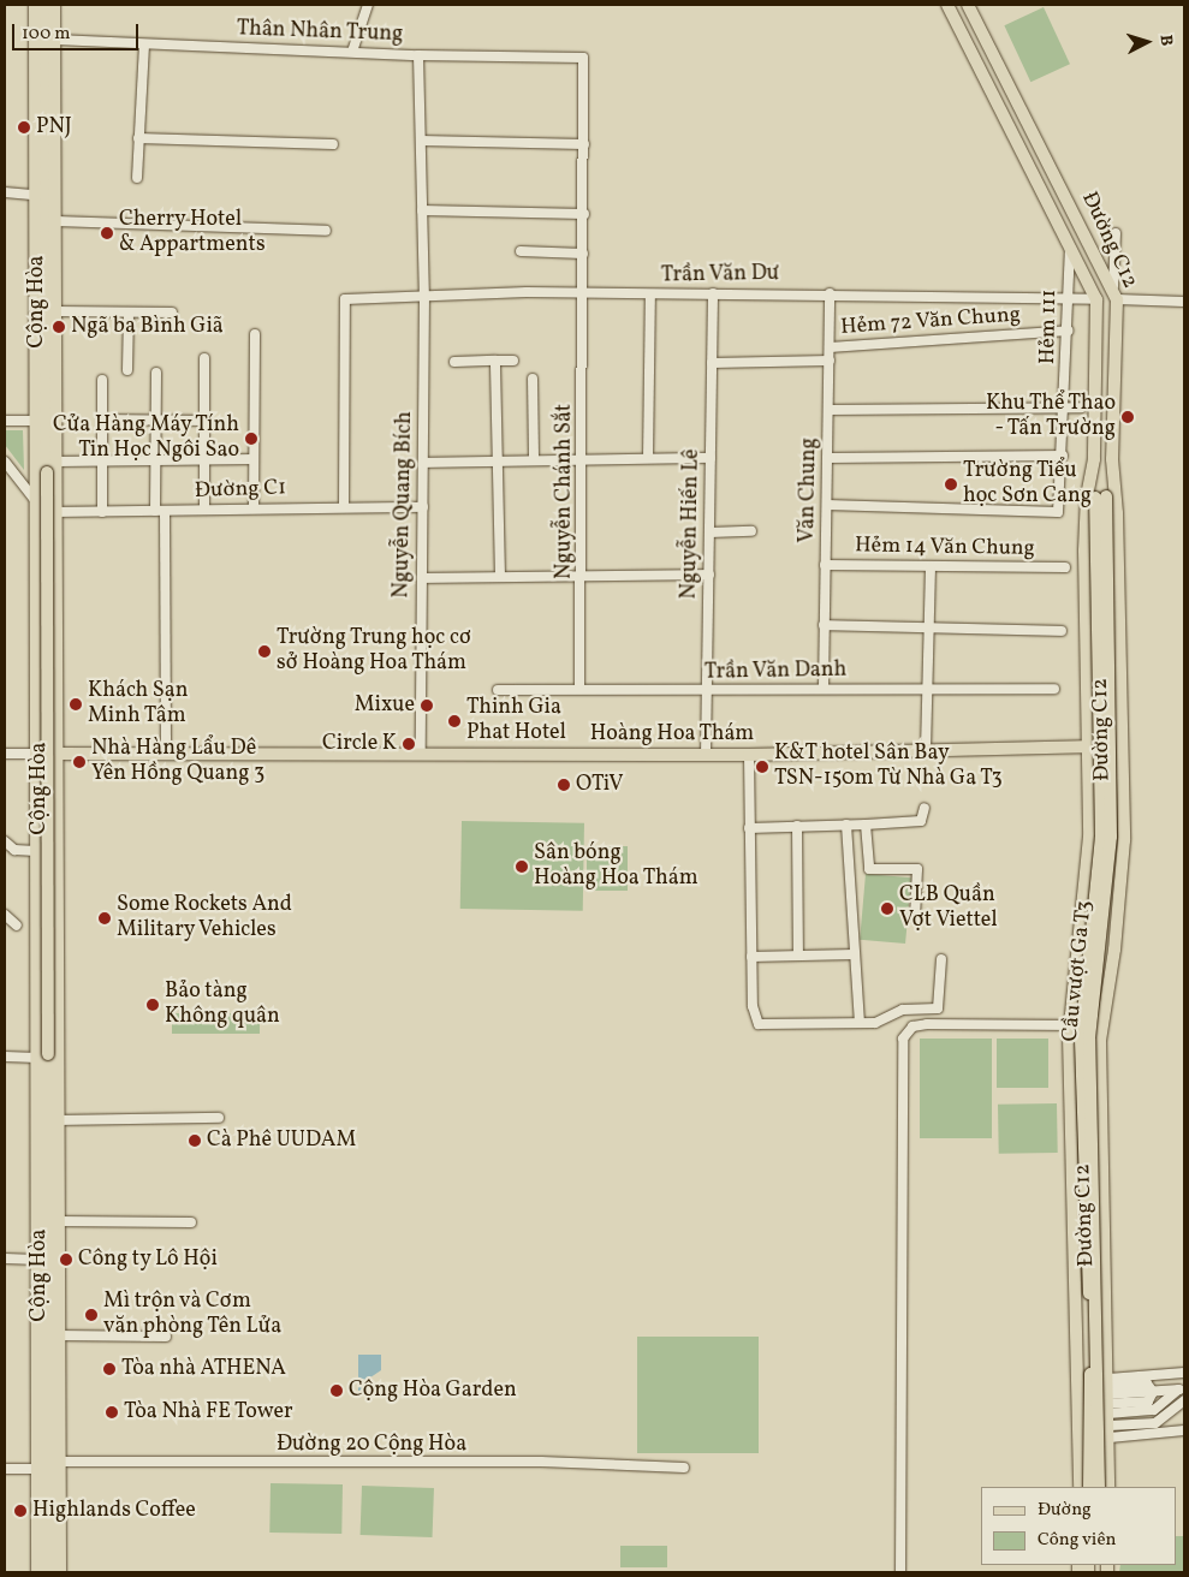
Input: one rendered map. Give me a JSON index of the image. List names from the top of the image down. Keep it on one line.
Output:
{"streets":{"main road":["Đường C12","Cộng Hòa","Hoàng Hoa Thám","Cầu vượt Ga T3"],"street":["Thân Nhân Trung","Trần Văn Dư","Hẻm 72 Văn Chung","Hẻm 111","Đường C1","Văn Chung","Nguyễn Chánh Sắt","Nguyễn Quang Bích","Nguyễn Hiến Lê","Hẻm 14 Văn Chung","Trần Văn Danh","Đường 20 Cộng Hòa"]},"crossings":[["Thân Nhân Trung","Cộng Hòa"],["Thân Nhân Trung","Nguyễn Chánh Sắt"],["Thân Nhân Trung","Nguyễn Quang Bích"],["Đường C12","Trần Văn Dư"],["Đường C12","Hẻm 111"],["Đường C12","Hoàng Hoa Thám"],["Đường C12","Cầu vượt Ga T3"],["Trần Văn Dư","Hẻm 111"],["Trần Văn Dư","Đường C1"],["Trần Văn Dư","Văn Chung"],["Trần Văn Dư","Nguyễn Chánh Sắt"],["Trần Văn Dư","Nguyễn Quang Bích"],["Trần Văn Dư","Nguyễn Hiến Lê"],["Cộng Hòa","Đường C1"],["Cộng Hòa","Hoàng Hoa Thám"],["Cộng Hòa","Đường 20 Cộng Hòa"],["Hẻm 72 Văn Chung","Hẻm 111"],["Hẻm 72 Văn Chung","Văn Chung"],["Hẻm 111","Văn Chung"],["Đường C1","Nguyễn Quang Bích"],["Văn Chung","Hẻm 14 Văn Chung"],["Văn Chung","Trần Văn Danh"],["Nguyễn Chánh Sắt","Trần Văn Danh"],["Nguyễn Quang Bích","Hoàng Hoa Thám"],["Nguyễn Hiến Lê","Trần Văn Danh"],["Nguyễn Hiến Lê","Hoàng Hoa Thám"]],"places":["PNJ","Cherry Hotel & Appartments","Ngã ba Bình Giã","Khu Thể Thao - Tấn Trường","Cửa Hàng Máy Tính Tin Học Ngôi Sao","Trường Tiểu học Sơn Cang","Trường Trung học cơ sở Hoàng Hoa Thám","Khách Sạn Minh Tâm","Mixue","Thinh Gia Phat Hotel","Circle K","Nhà Hàng Lẩu Dê Yên Hồng Quang 3","K&T hotel Sân Bay TSN-150m Từ Nhà Ga T3","OTiV","Sân bóng Hoàng Hoa Thám","CLB Quần Vợt Viettel","Some Rockets And Military Vehicles","Bảo tàng Không quân","Cà Phê UUDAM","Công ty Lô Hội","Mì trộn và Cơm văn phòng Tên Lửa","Tòa nhà ATHENA","Cộng Hòa Garden","Tòa Nhà FE Tower","Highlands Coffee"],"legend":["Đường","Công viên"],"scale_bar":"100 m","north":"right"}
